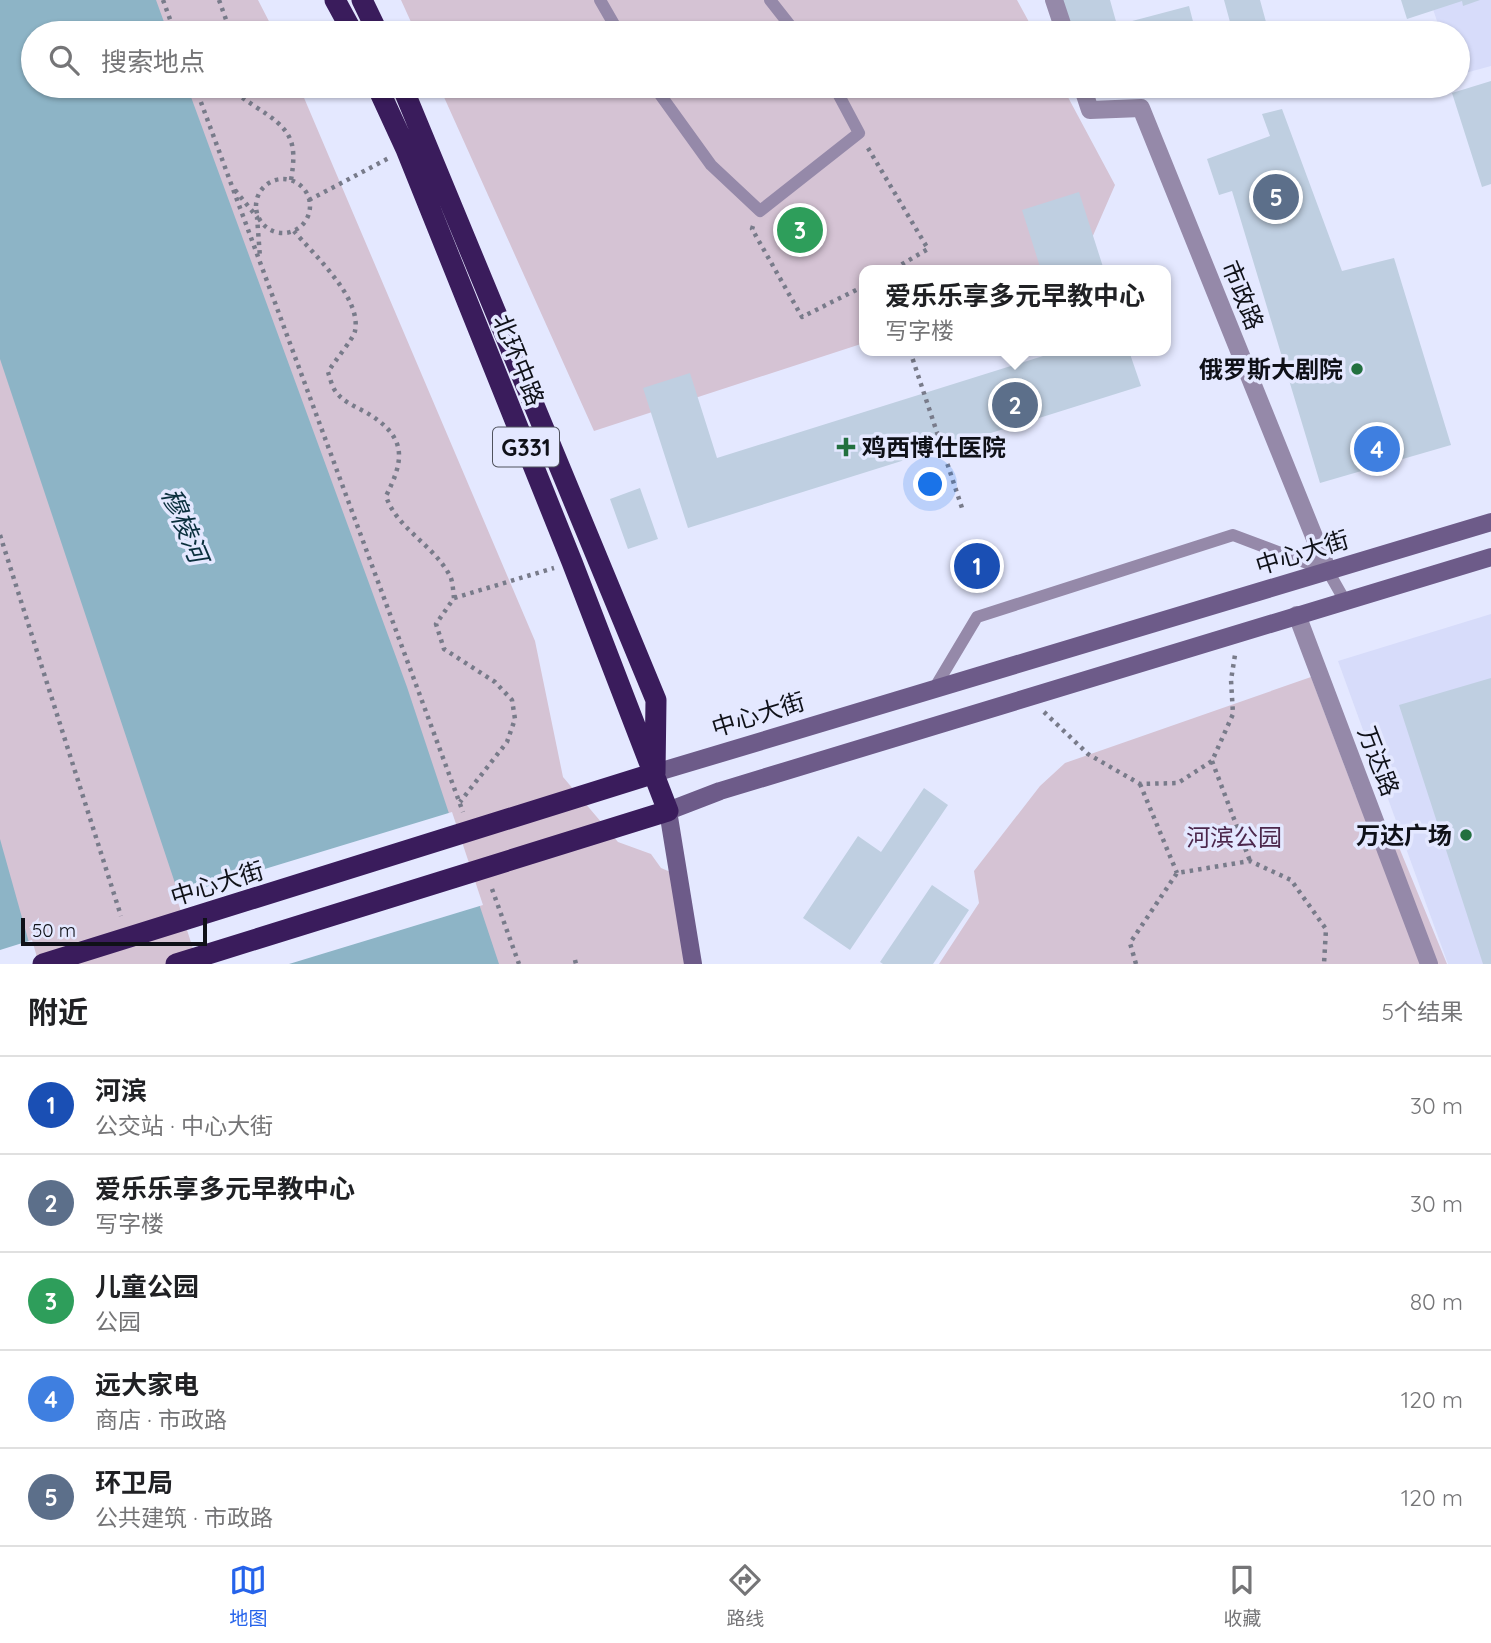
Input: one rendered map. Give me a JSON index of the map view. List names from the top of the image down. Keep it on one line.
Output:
{"streets":{"highway":["北环中路","G331","中心大街"],"street":["市政路","万达路"]},"crossings":[["市政路","中心大街"],["北环中路","中心大街"]],"water":["穆棱河"],"parks":["河滨公园"],"places":{"other":["俄罗斯大剧院","万达广场"],"health":["鸡西博仕医院"]},"scale_bar":"50 m","page":{"search":"搜索地点","pins":["5","3","2","4","1"],"popup":["爱乐乐享多元早教中心","写字楼"],"scale":"50 m","heading":["附近","5个结果"],"list":[{"mark":"1","name":"河滨","note":"公交站 · 中心大街","value":"30 m"},{"mark":"2","name":"爱乐乐享多元早教中心","note":"写字楼","value":"30 m"},{"mark":"3","name":"儿童公园","note":"公园","value":"80 m"},{"mark":"4","name":"远大家电","note":"商店 · 市政路","value":"120 m"},{"mark":"5","name":"环卫局","note":"公共建筑 · 市政路","value":"120 m"}],"nav":["地图","路线","收藏"]}}
